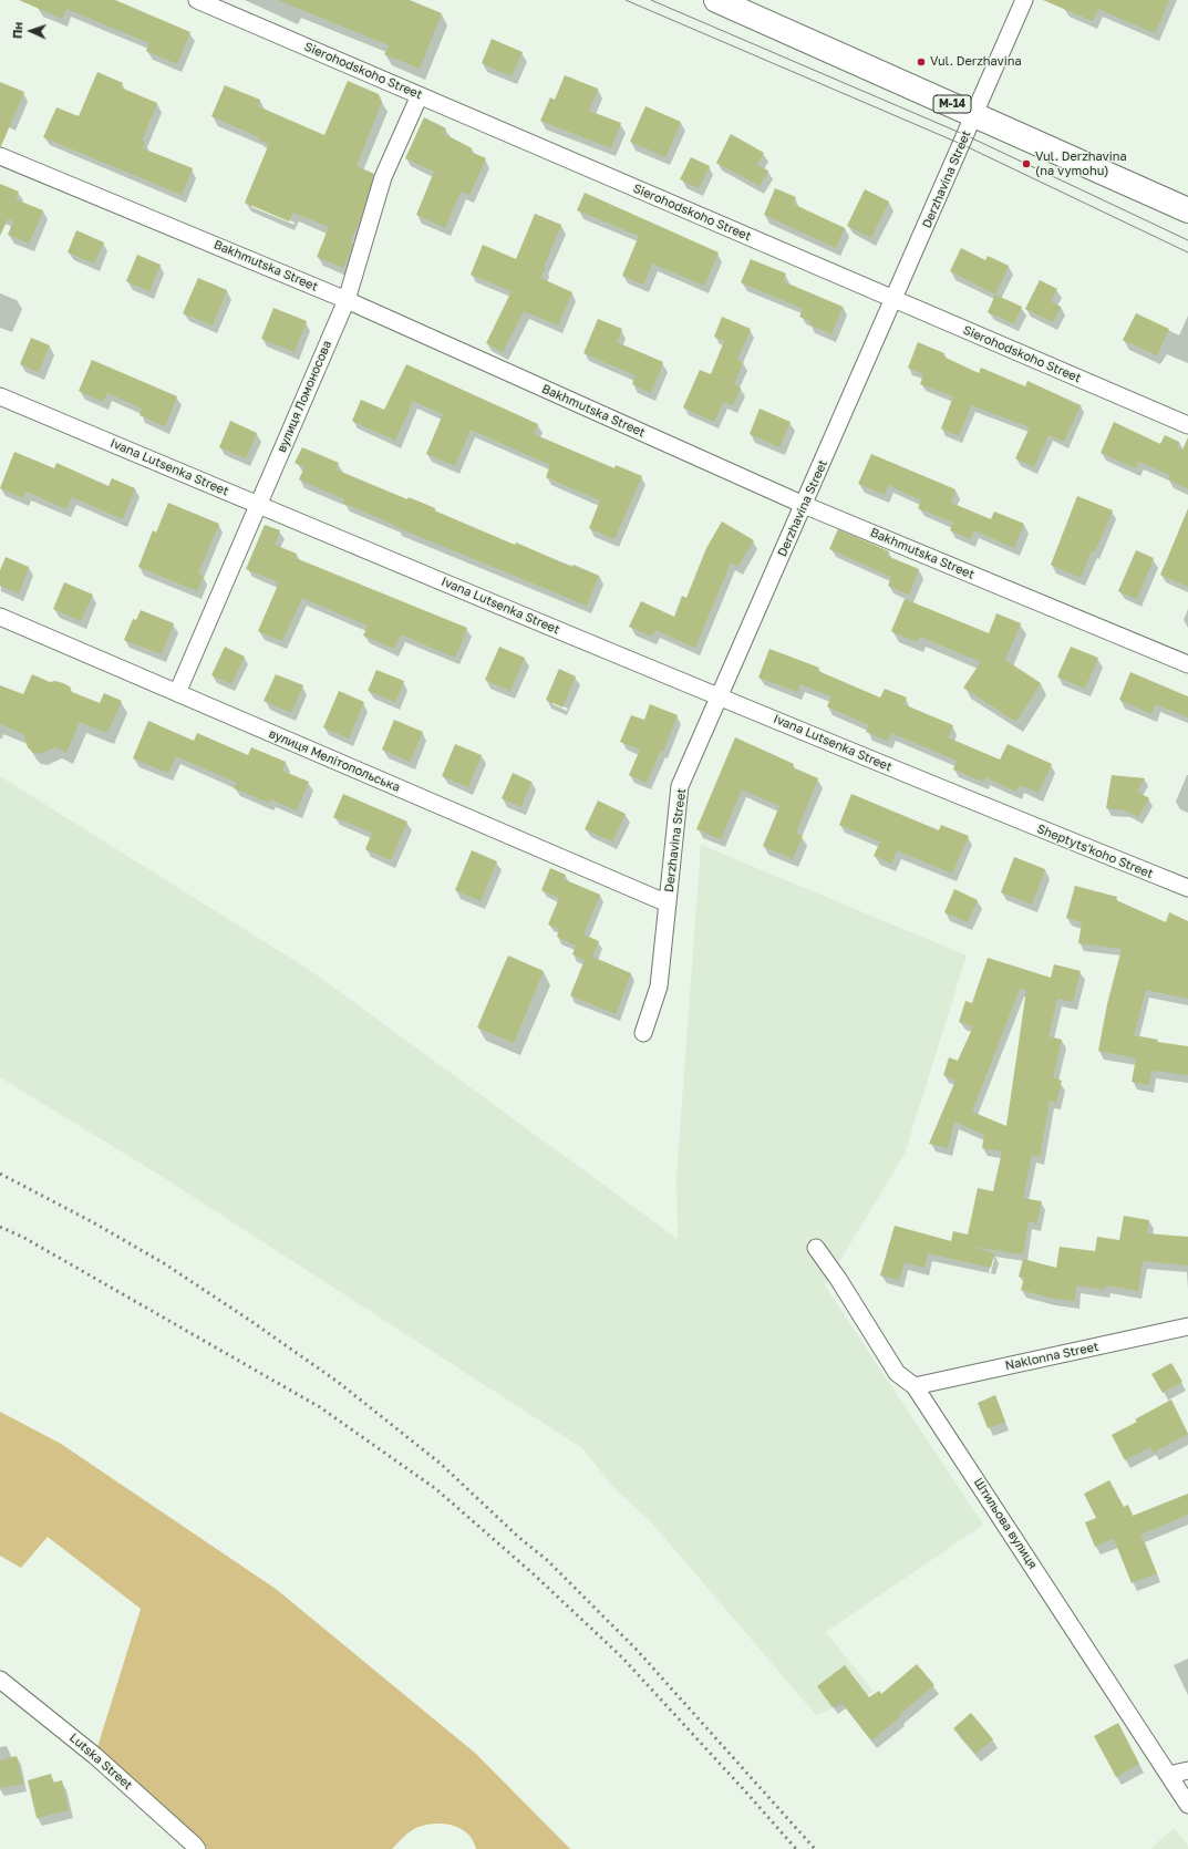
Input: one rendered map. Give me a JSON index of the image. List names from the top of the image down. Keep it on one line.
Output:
{"streets":{"main road":["М-14"],"street":["Sierohodskoho Street","Derzhavina Street","Bakhmutska Street","вулиця Ломоносова","Ivana Lutsenka Street","вулиця Мелітопольська","Sheptyts'koho Street","Naklonna Street","Штильова вулиця","Lutska Street"]},"crossings":[["Sierohodskoho Street","Derzhavina Street"],["Sierohodskoho Street","вулиця Ломоносова"],["М-14","Derzhavina Street"],["Derzhavina Street","Bakhmutska Street"],["Derzhavina Street","Ivana Lutsenka Street"],["Derzhavina Street","вулиця Мелітопольська"],["Bakhmutska Street","вулиця Ломоносова"],["вулиця Ломоносова","Ivana Lutsenka Street"],["вулиця Ломоносова","вулиця Мелітопольська"],["Ivana Lutsenka Street","Sheptyts'koho Street"],["Naklonna Street","Штильова вулиця"]],"places":["Vul. Derzhavina","Vul. Derzhavina (na vymohu)"],"north":"left"}
